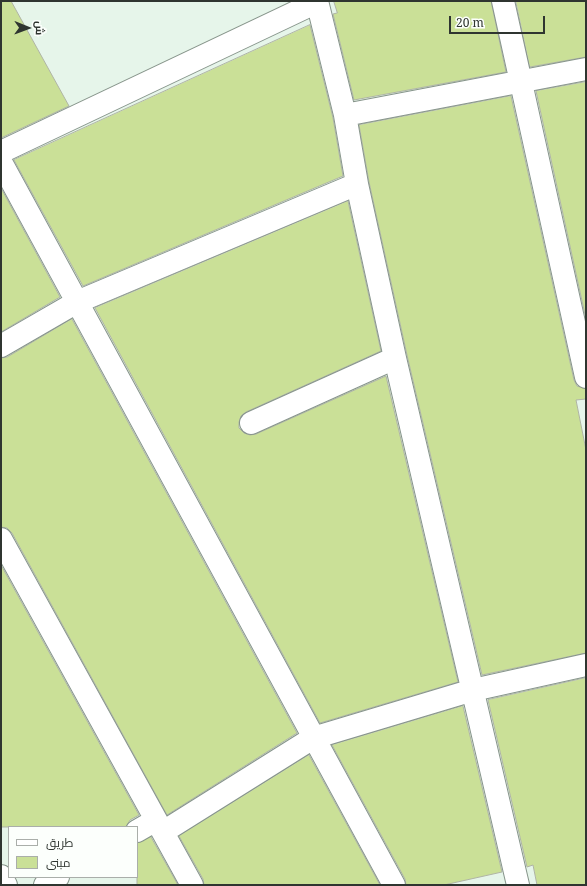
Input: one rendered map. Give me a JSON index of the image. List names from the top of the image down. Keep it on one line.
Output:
{"legend":["طريق","مبنى"],"scale_bar":"20 m","north":"right"}
